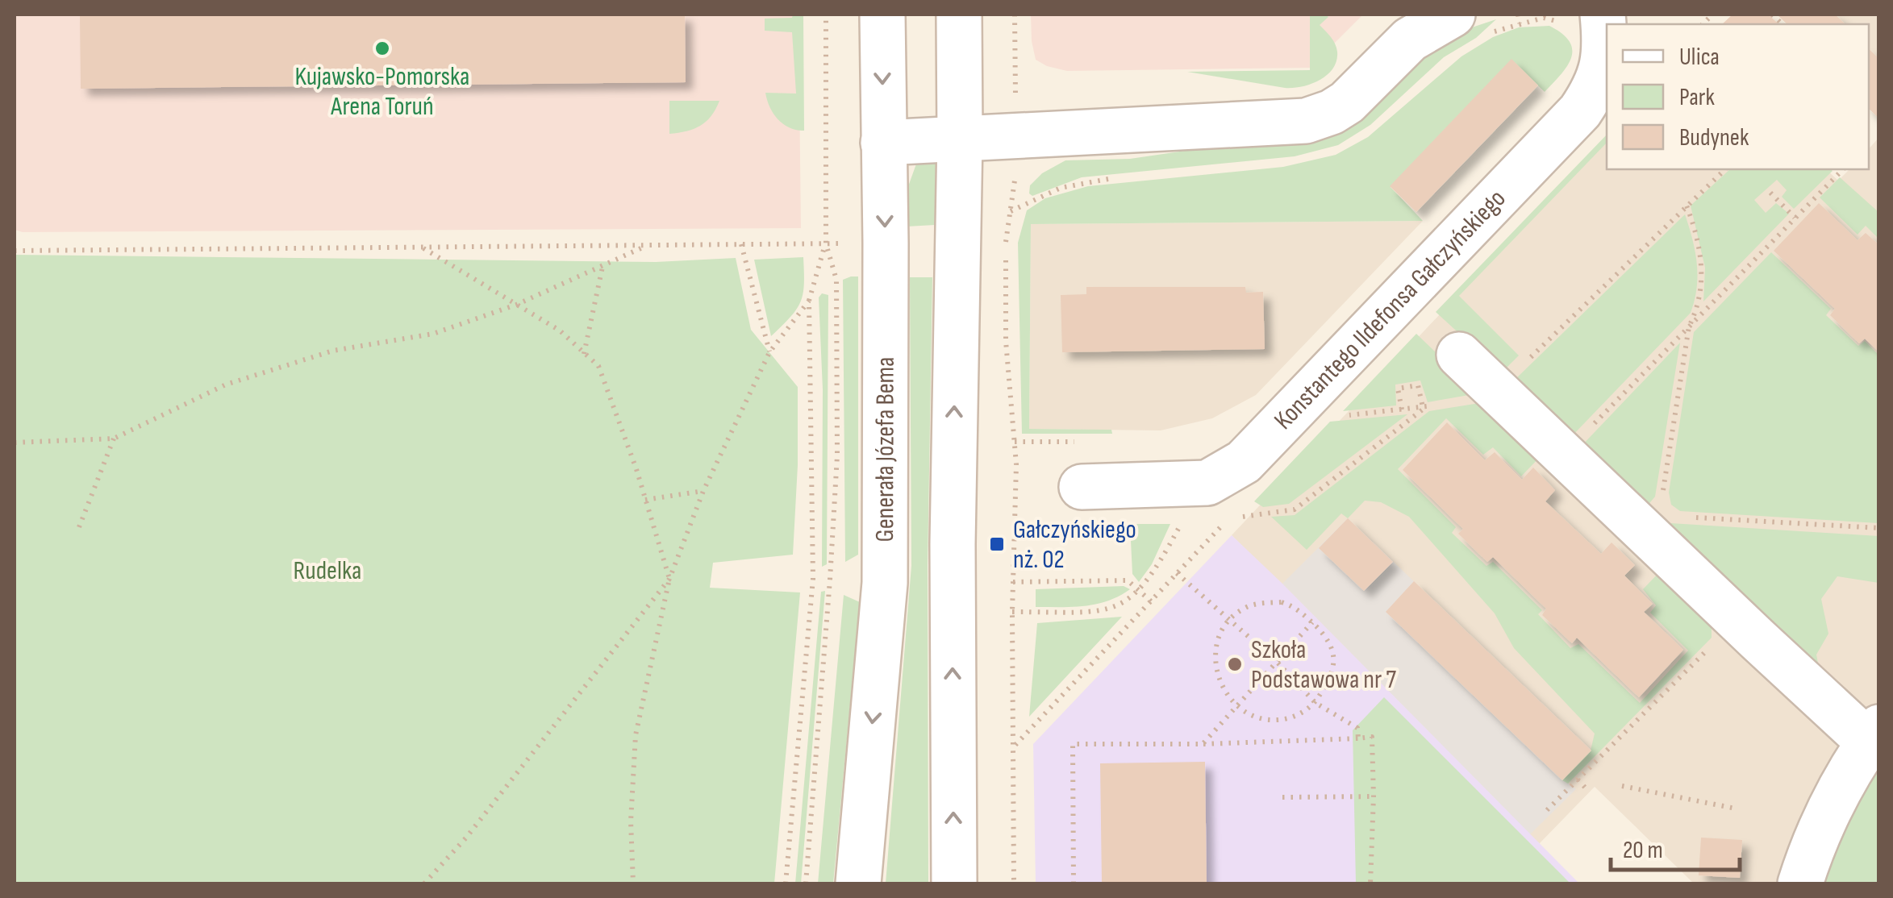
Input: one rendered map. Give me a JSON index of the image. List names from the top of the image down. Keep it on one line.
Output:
{"streets":{"street":["Konstantego Ildefonsa Gałczyńskiego","Generała Józefa Bema"]},"parks":["Rudelka"],"places":{"other":["Kujawsko-Pomorska Arena Toruń","Szkoła Podstawowa nr 7"],"transit":["Gałczyńskiego nż. 02"]},"legend":["Ulica","Park","Budynek"],"scale_bar":"20 m"}
